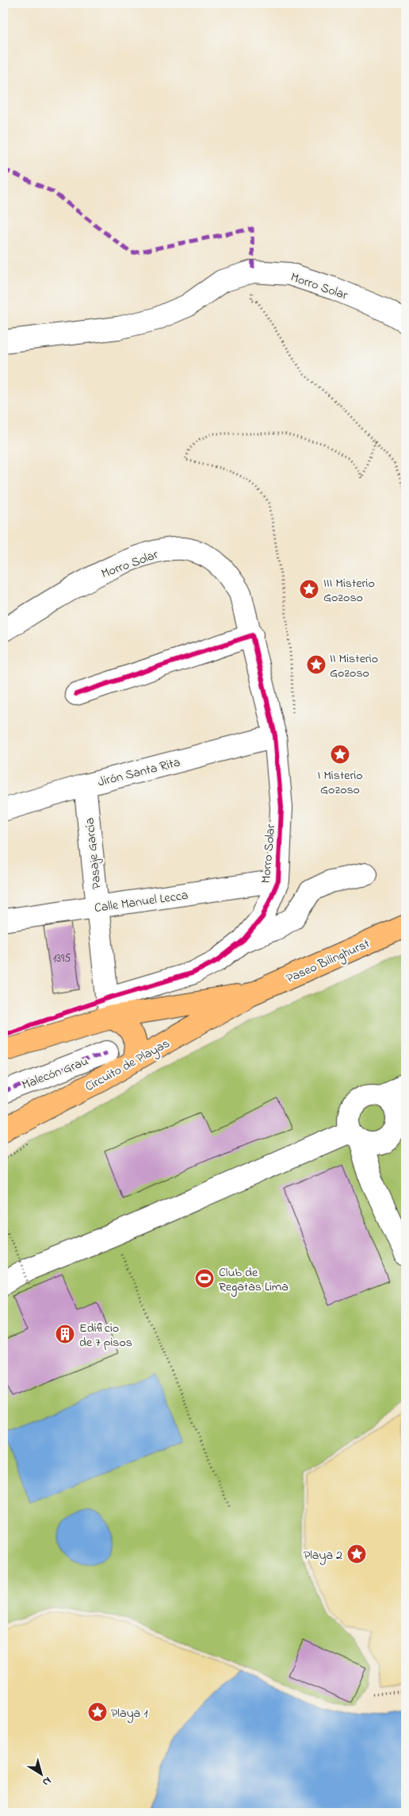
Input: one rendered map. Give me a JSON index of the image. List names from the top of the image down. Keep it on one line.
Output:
{"streets":{"main road":["Paseo Bilinghurst","Circuito de Playas"],"street":["Morro Solar","Jirón Santa Rita","Pasaje García","Calle Manuel Lecca","Malecón Grau"]},"crossings":[["Morro Solar","Jirón Santa Rita"],["Morro Solar","Pasaje García"],["Morro Solar","Calle Manuel Lecca"],["Jirón Santa Rita","Pasaje García"],["Pasaje García","Calle Manuel Lecca"],["Paseo Bilinghurst","Circuito de Playas"]],"places":{"place":["III Misterio Gozoso","II Misterio Gozoso","I Misterio Gozoso","Playa 2","Playa 1"],"sports":["Club de Regatas Lima"],"building":["Edificio de 7 pisos"]},"house_numbers":["1395"],"north":"bottom right"}
